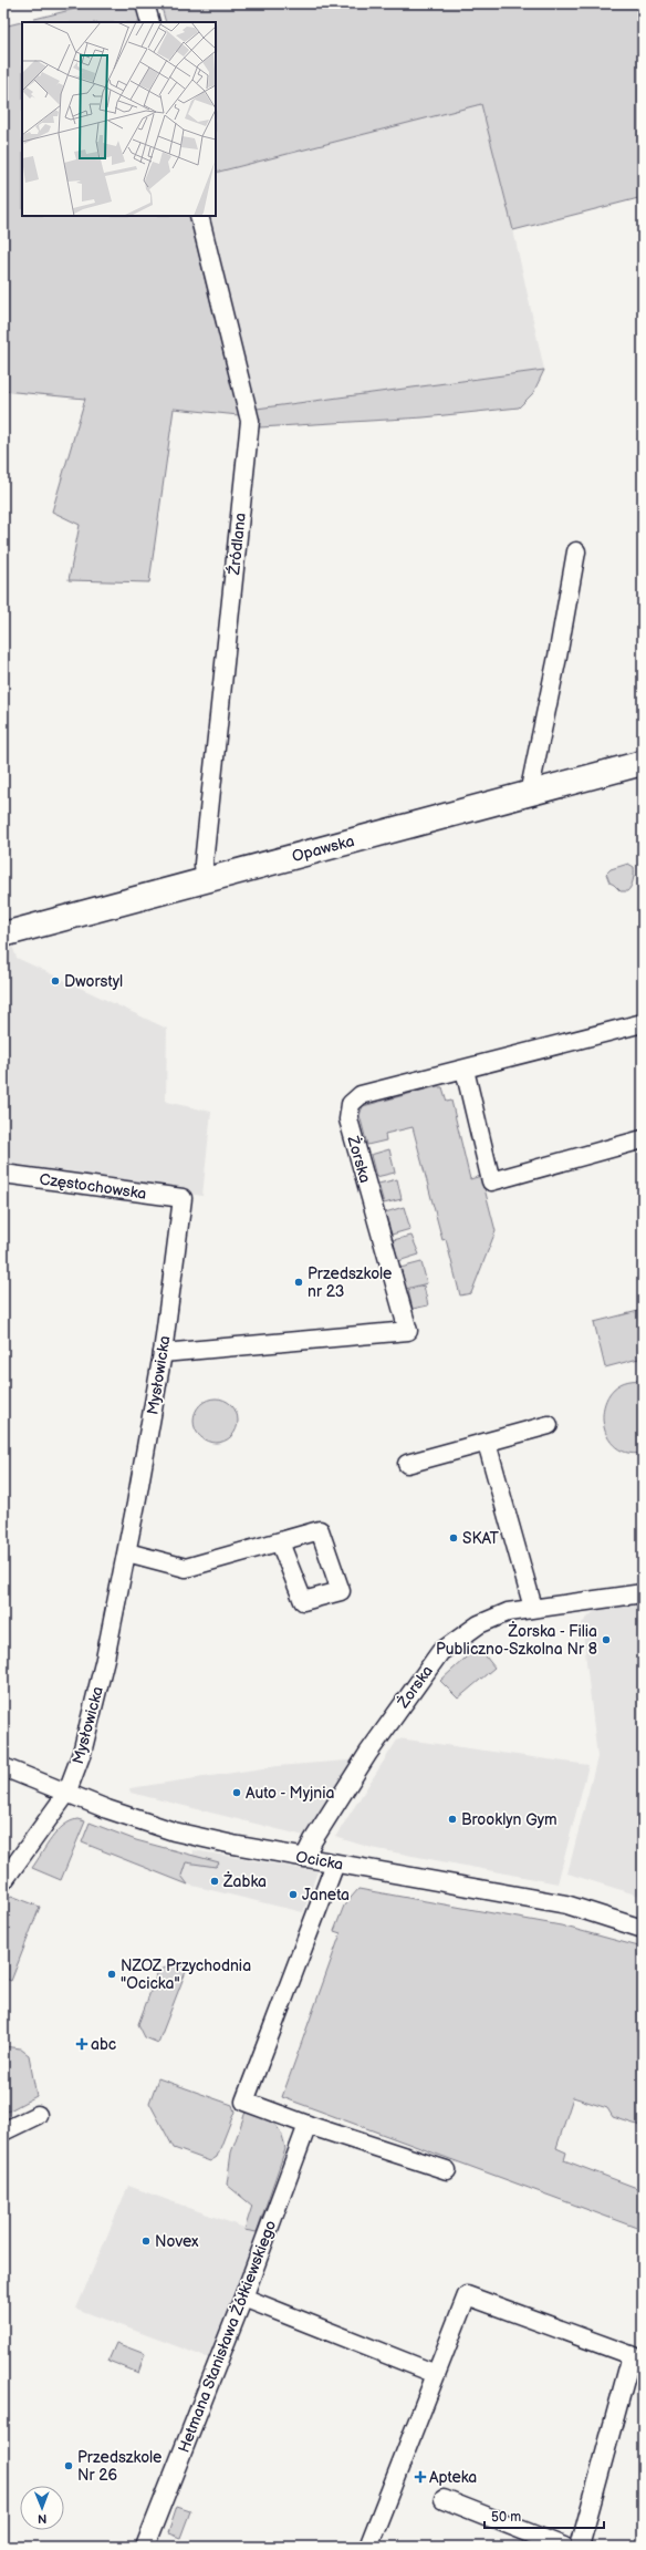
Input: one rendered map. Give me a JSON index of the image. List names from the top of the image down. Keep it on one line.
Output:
{"streets":{"main road":["Opawska"],"street":["Źródlana","Żorska","Częstochowska","Mysłowicka","Ocicka","Hetmana Stanisława Żółkiewskiego"]},"crossings":[["Źródlana","Opawska"],["Żorska","Mysłowicka"],["Żorska","Ocicka"],["Częstochowska","Mysłowicka"],["Mysłowicka","Ocicka"]],"places":{"other":["Dworstyl","Przedszkole nr 23","SKAT","Żorska - Filia Publiczno-Szkolna Nr 8","Auto - Myjnia","Brooklyn Gym","Żabka","Janeta","NZOZ Przychodnia \"Ocicka\"","Novex","Przedszkole Nr 26"],"health":["abc","Apteka"]},"scale_bar":"50 m","north":"bottom"}
